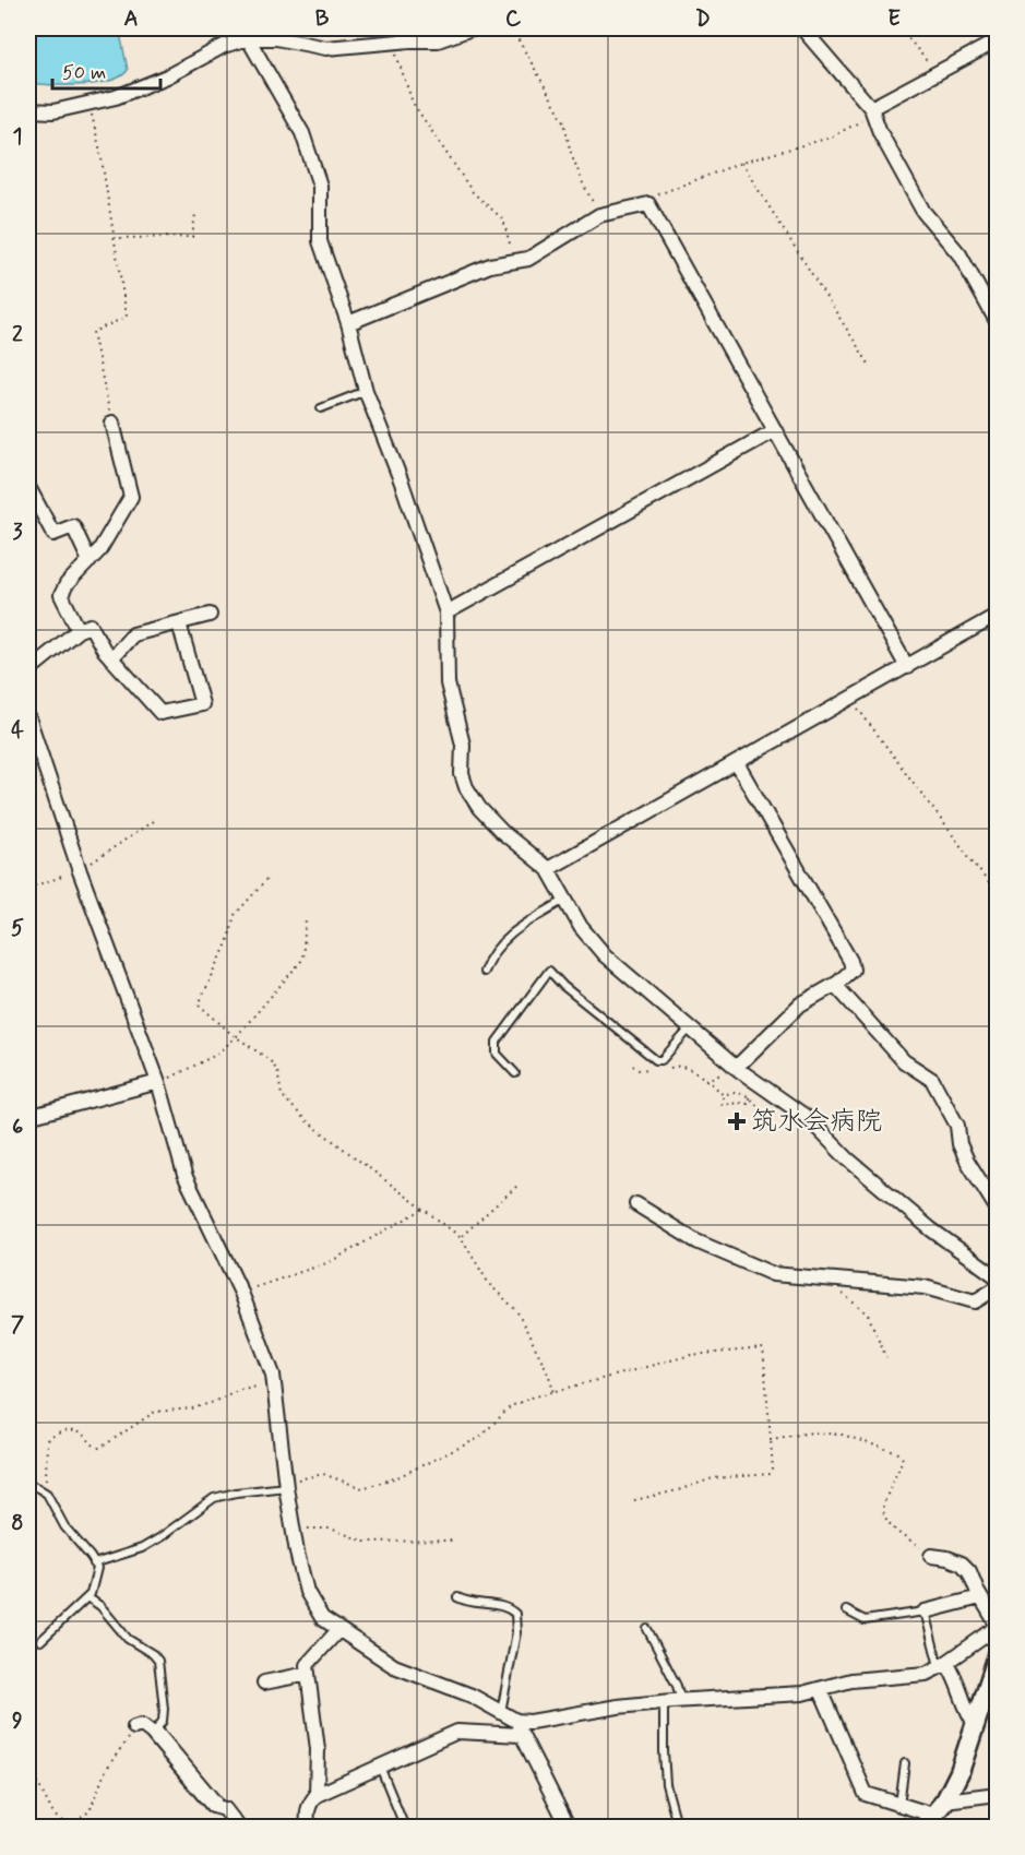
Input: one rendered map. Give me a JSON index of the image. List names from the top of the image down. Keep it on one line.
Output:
{"places":{"health":["筑水会病院"]},"scale_bar":"50 m","grid":{"columns":["A","B","C","D","E"],"rows":["1","2","3","4","5","6","7","8","9"]}}
